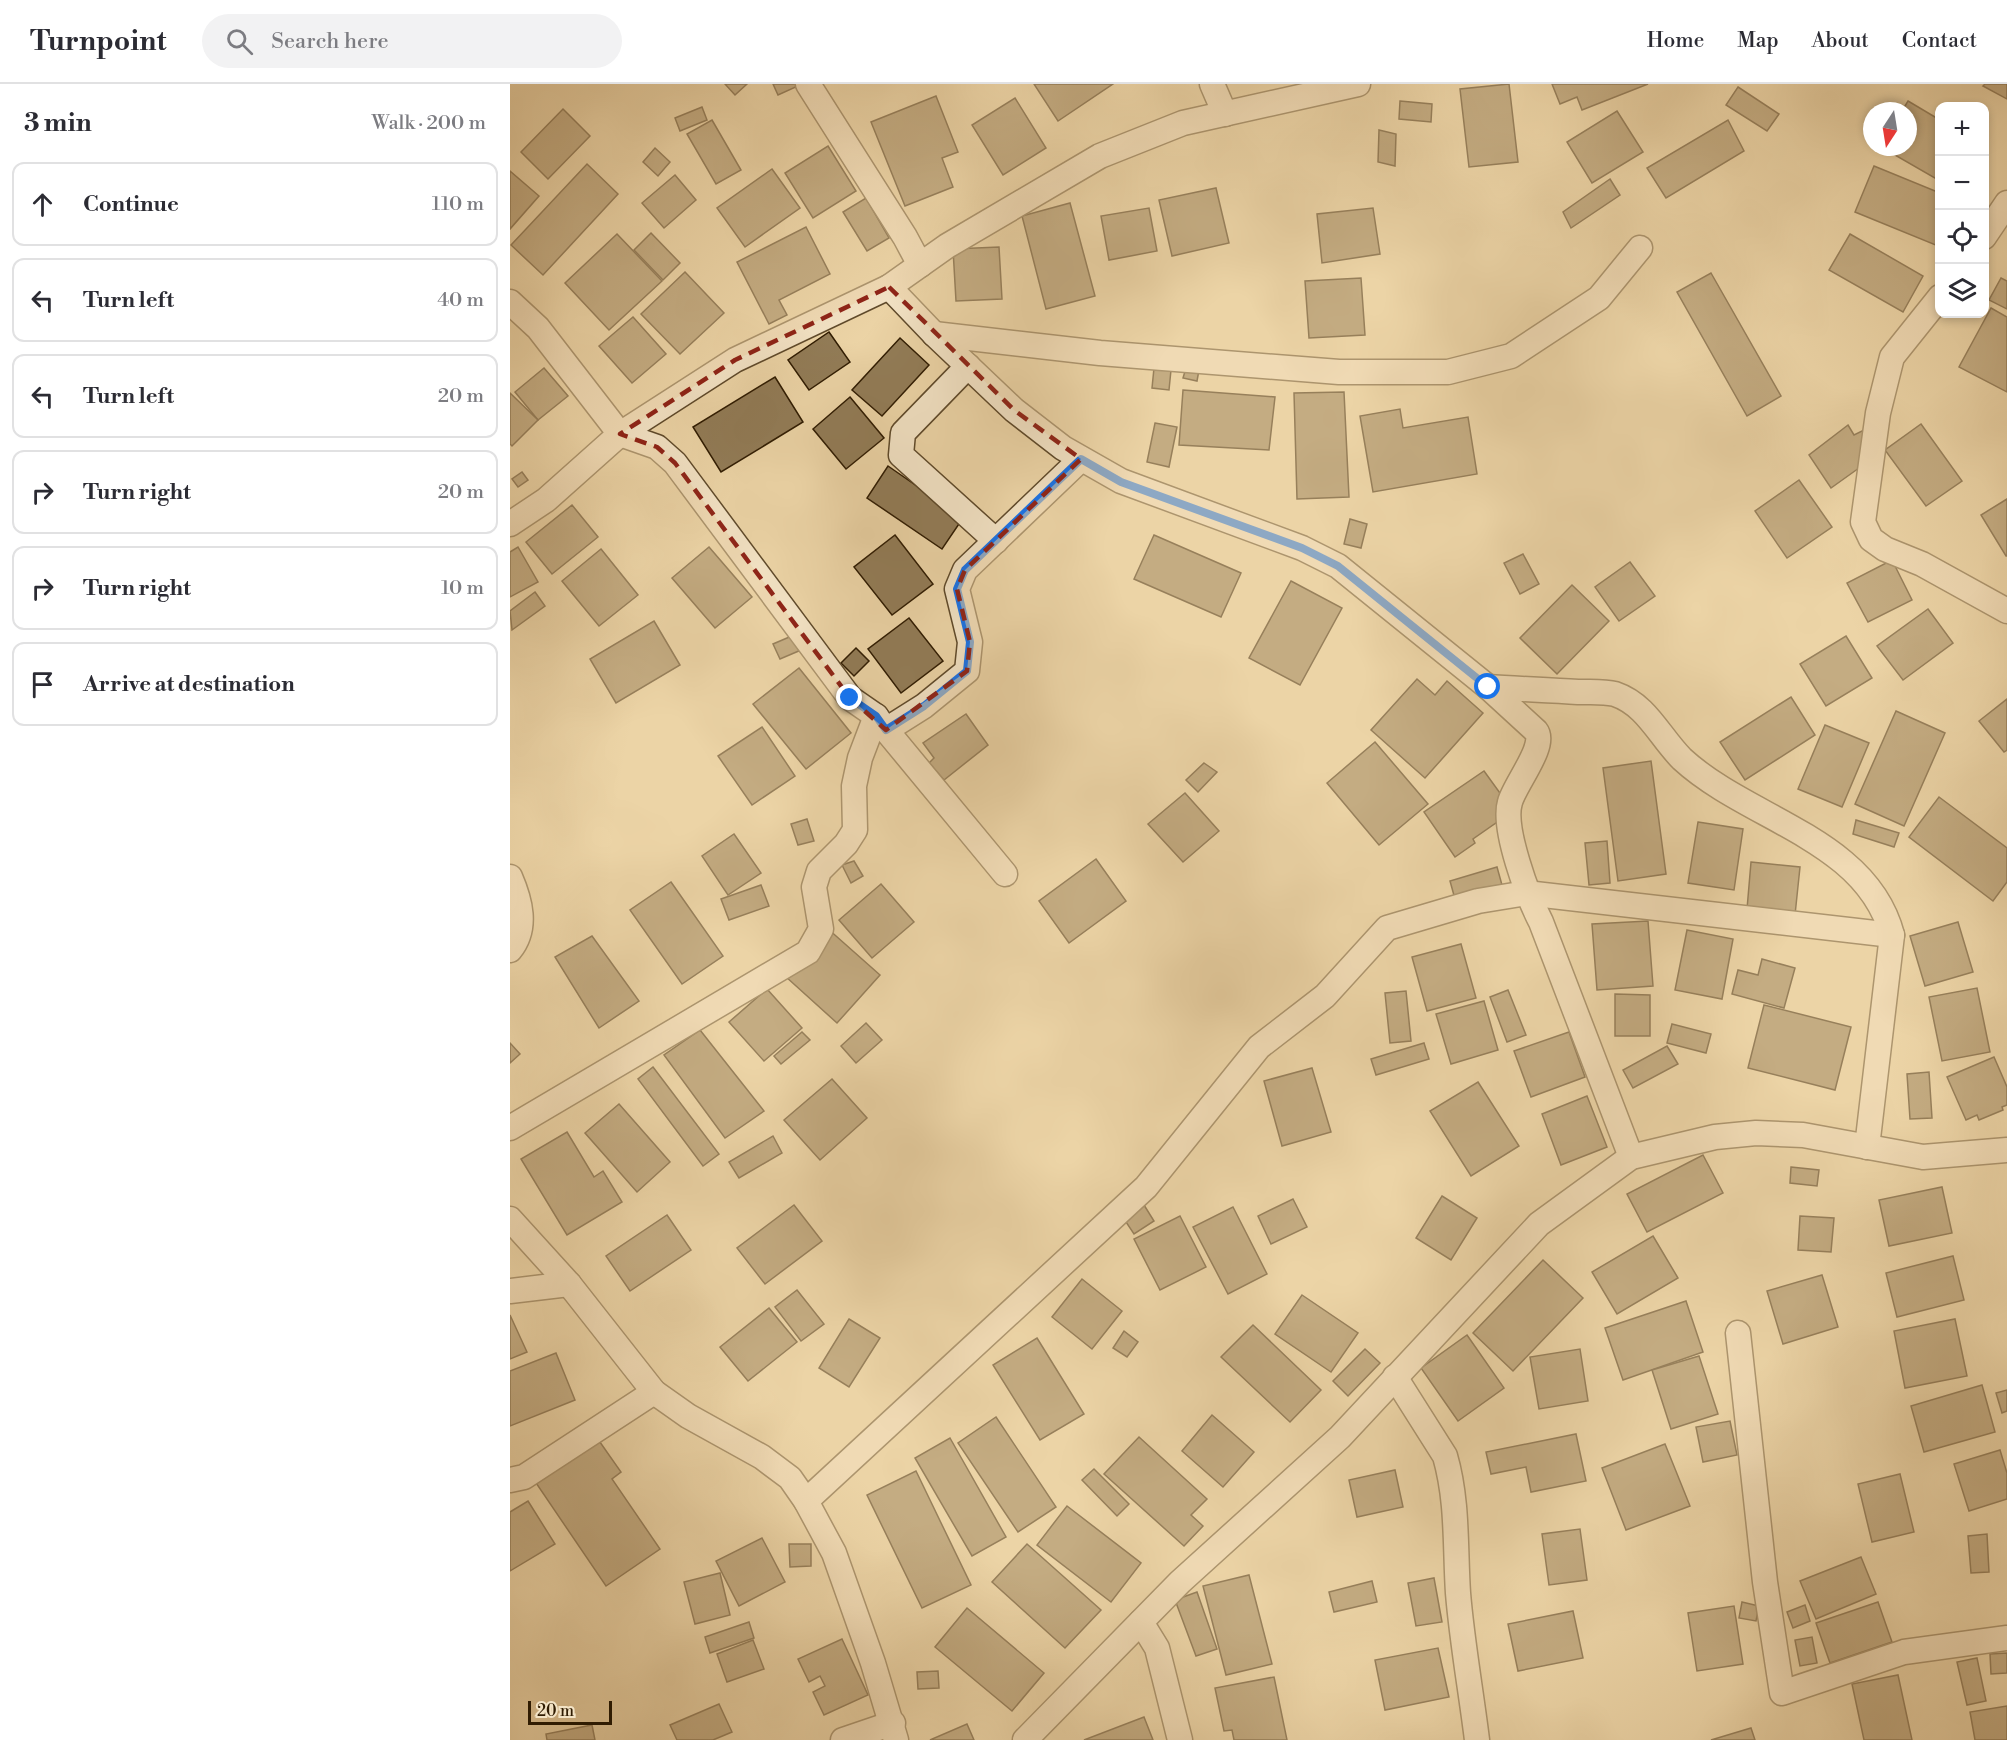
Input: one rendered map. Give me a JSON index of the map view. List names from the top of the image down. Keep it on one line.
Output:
{"scale_bar":"20 m","north":"bottom","page":{"header":"Turnpoint","search":"Search here","nav":["Home","Map","About","Contact"],"heading":["3 min","Walk · 200 m"],"map_buttons":["+","−"],"list":[["Continue","110 m"],["Turn left","40 m"],["Turn left","20 m"],["Turn right","20 m"],["Turn right","10 m"],"Arrive at destination"],"scale":"20 m"}}
